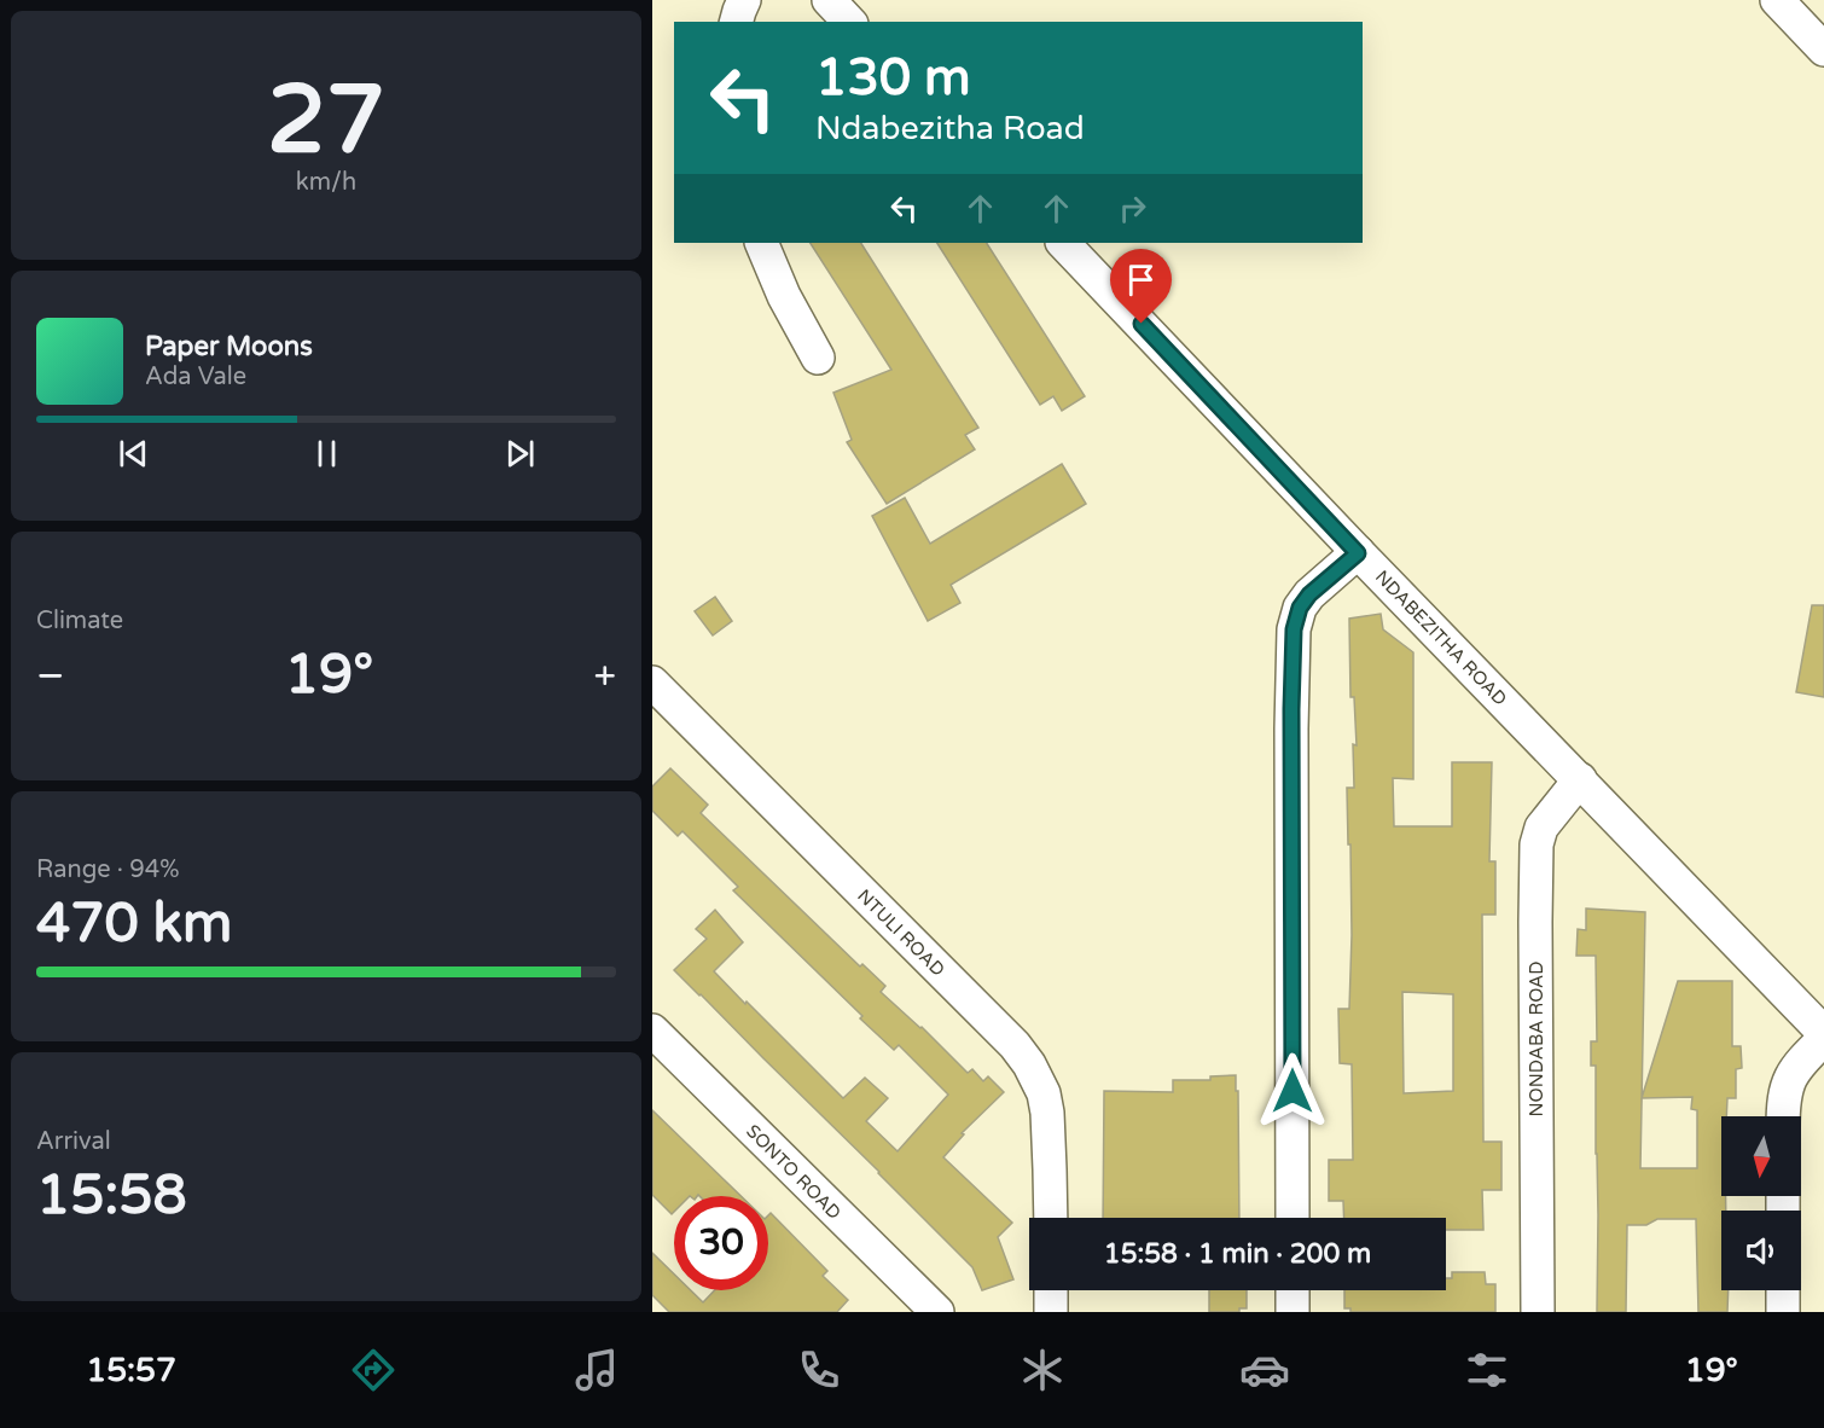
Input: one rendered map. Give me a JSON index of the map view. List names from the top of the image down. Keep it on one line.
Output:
{"streets":{"street":["NDABEZITHA ROAD","NTULI ROAD","NONDABA ROAD","SONTO ROAD"]},"crossings":[["NDABEZITHA ROAD","NONDABA ROAD"]],"north":"bottom","page":{"tile":[["27","km/h"],"Climate",["Range · 94%","470 km"],["Arrival","15:58"]],"turn":["130 m","Ndabezitha Road"],"song":["Paper Moons","Ada Vale"],"heat":["−","19°","+"],"limit":"30","trip":"15:58 · 1 min · 200 m","tabs":["15:57","19°"]}}
